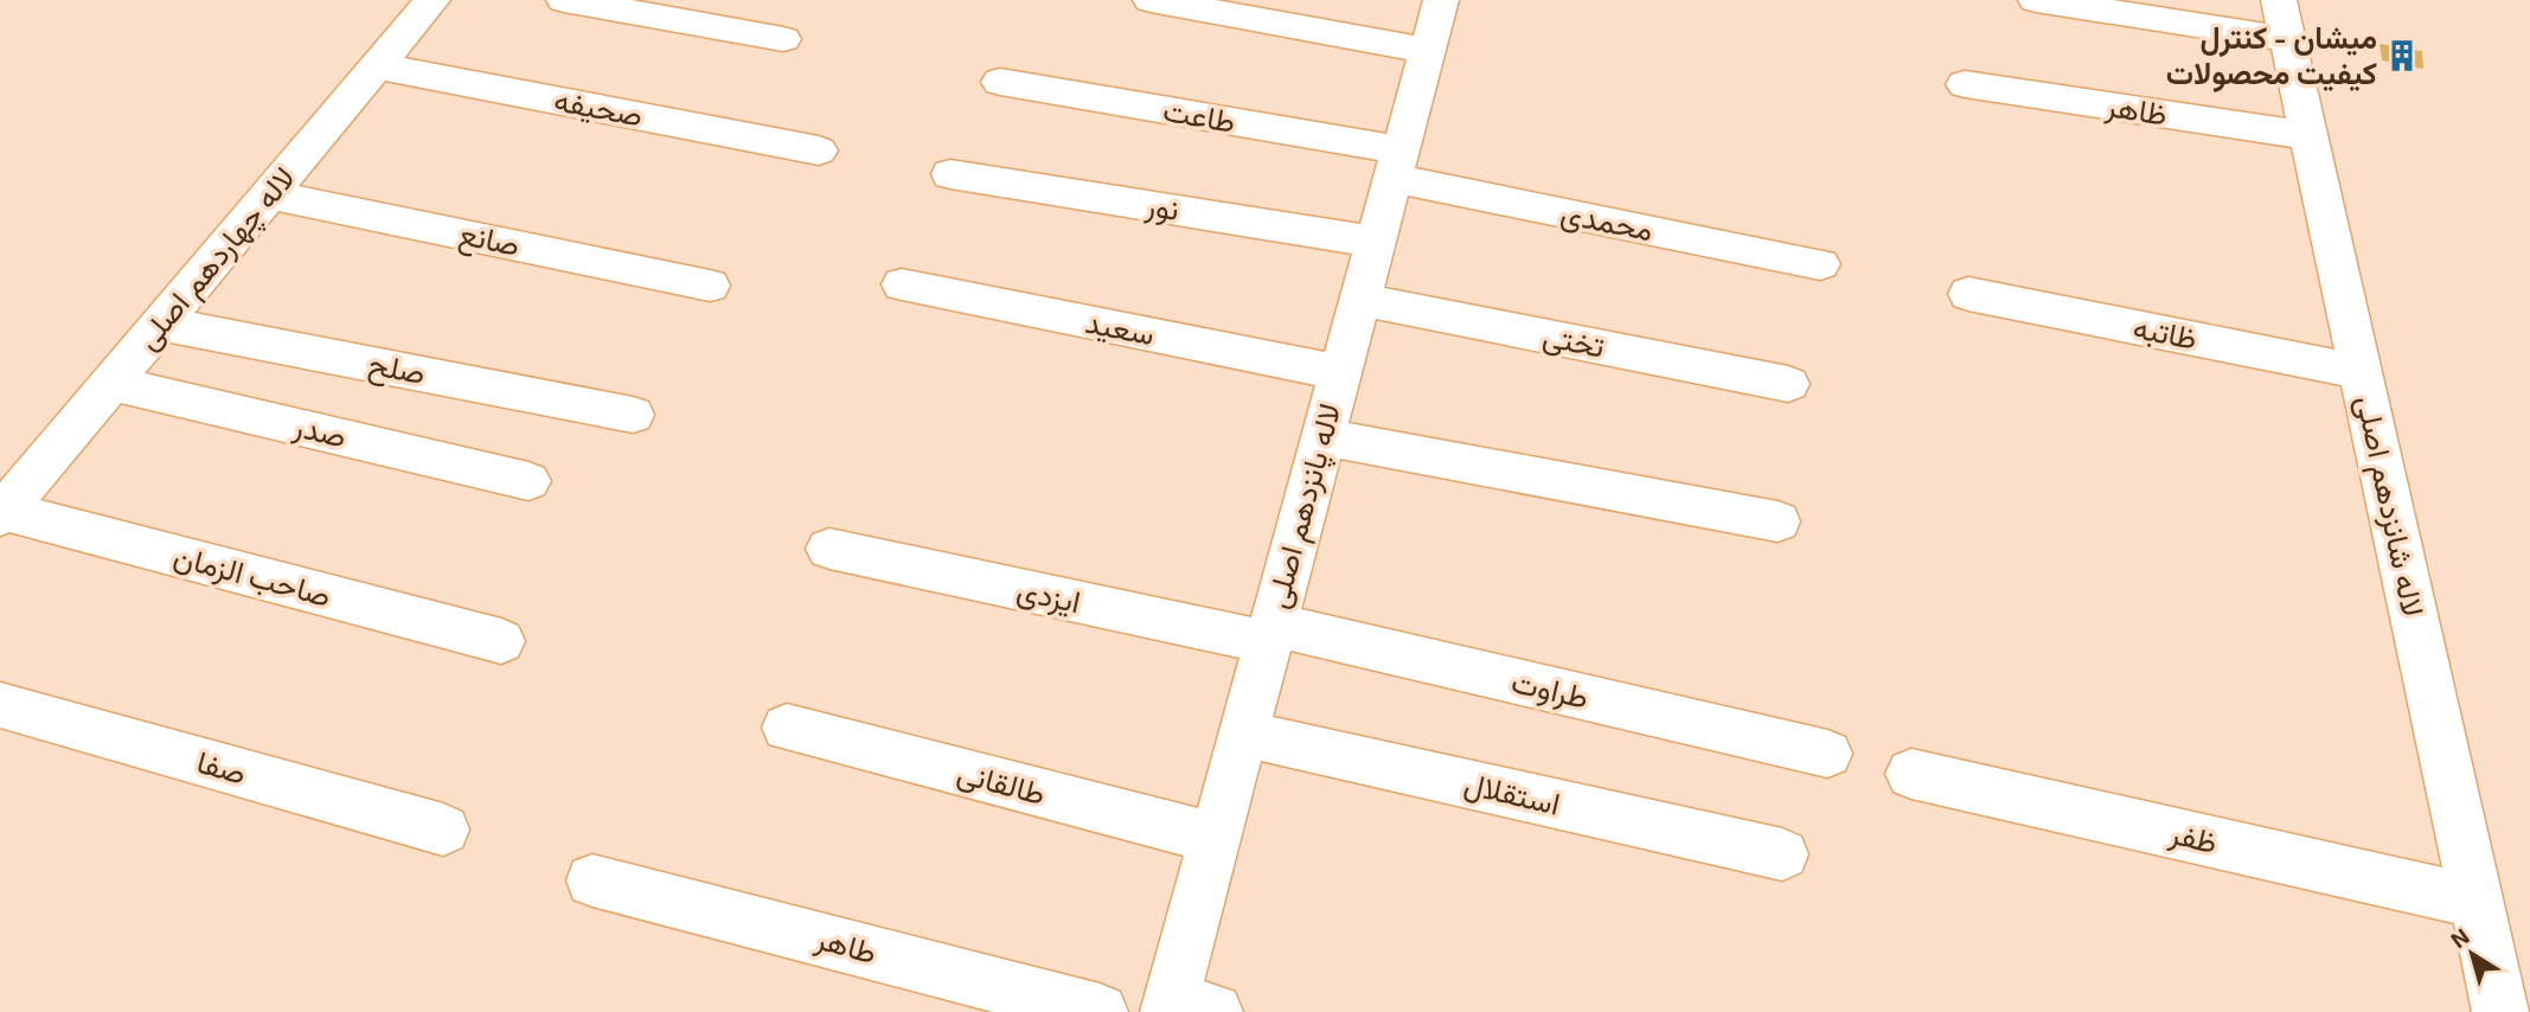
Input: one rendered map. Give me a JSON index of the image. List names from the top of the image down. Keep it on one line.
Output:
{"streets":{"street":["صحیفه","ظاهر","طاعت","نور","محمدی","صانع","لاله چهاردهم اصلی","سعید","ظاتبه","تختی","صلح","صدر","لاله پانزدهم اصلی","لاله شانزدهم اصلی","صاحب الزمان","ایزدی","طراوت","صفا","طالقانی","استقلال","ظفر","طاهر"]},"crossings":[["صحیفه","لاله چهاردهم اصلی"],["ظاهر","لاله شانزدهم اصلی"],["طاعت","محمدی"],["طاعت","لاله پانزدهم اصلی"],["نور","لاله پانزدهم اصلی"],["محمدی","لاله پانزدهم اصلی"],["صانع","لاله چهاردهم اصلی"],["لاله چهاردهم اصلی","صلح"],["لاله چهاردهم اصلی","صدر"],["لاله چهاردهم اصلی","صاحب الزمان"],["سعید","لاله پانزدهم اصلی"],["ظاتبه","لاله شانزدهم اصلی"],["تختی","لاله پانزدهم اصلی"],["لاله پانزدهم اصلی","ایزدی"],["لاله پانزدهم اصلی","طراوت"],["لاله پانزدهم اصلی","طالقانی"],["لاله پانزدهم اصلی","استقلال"],["لاله شانزدهم اصلی","ظفر"],["ایزدی","طراوت"]],"places":{"building":["میشان - کنترل کیفیت محصولات"]},"north":"top left"}
